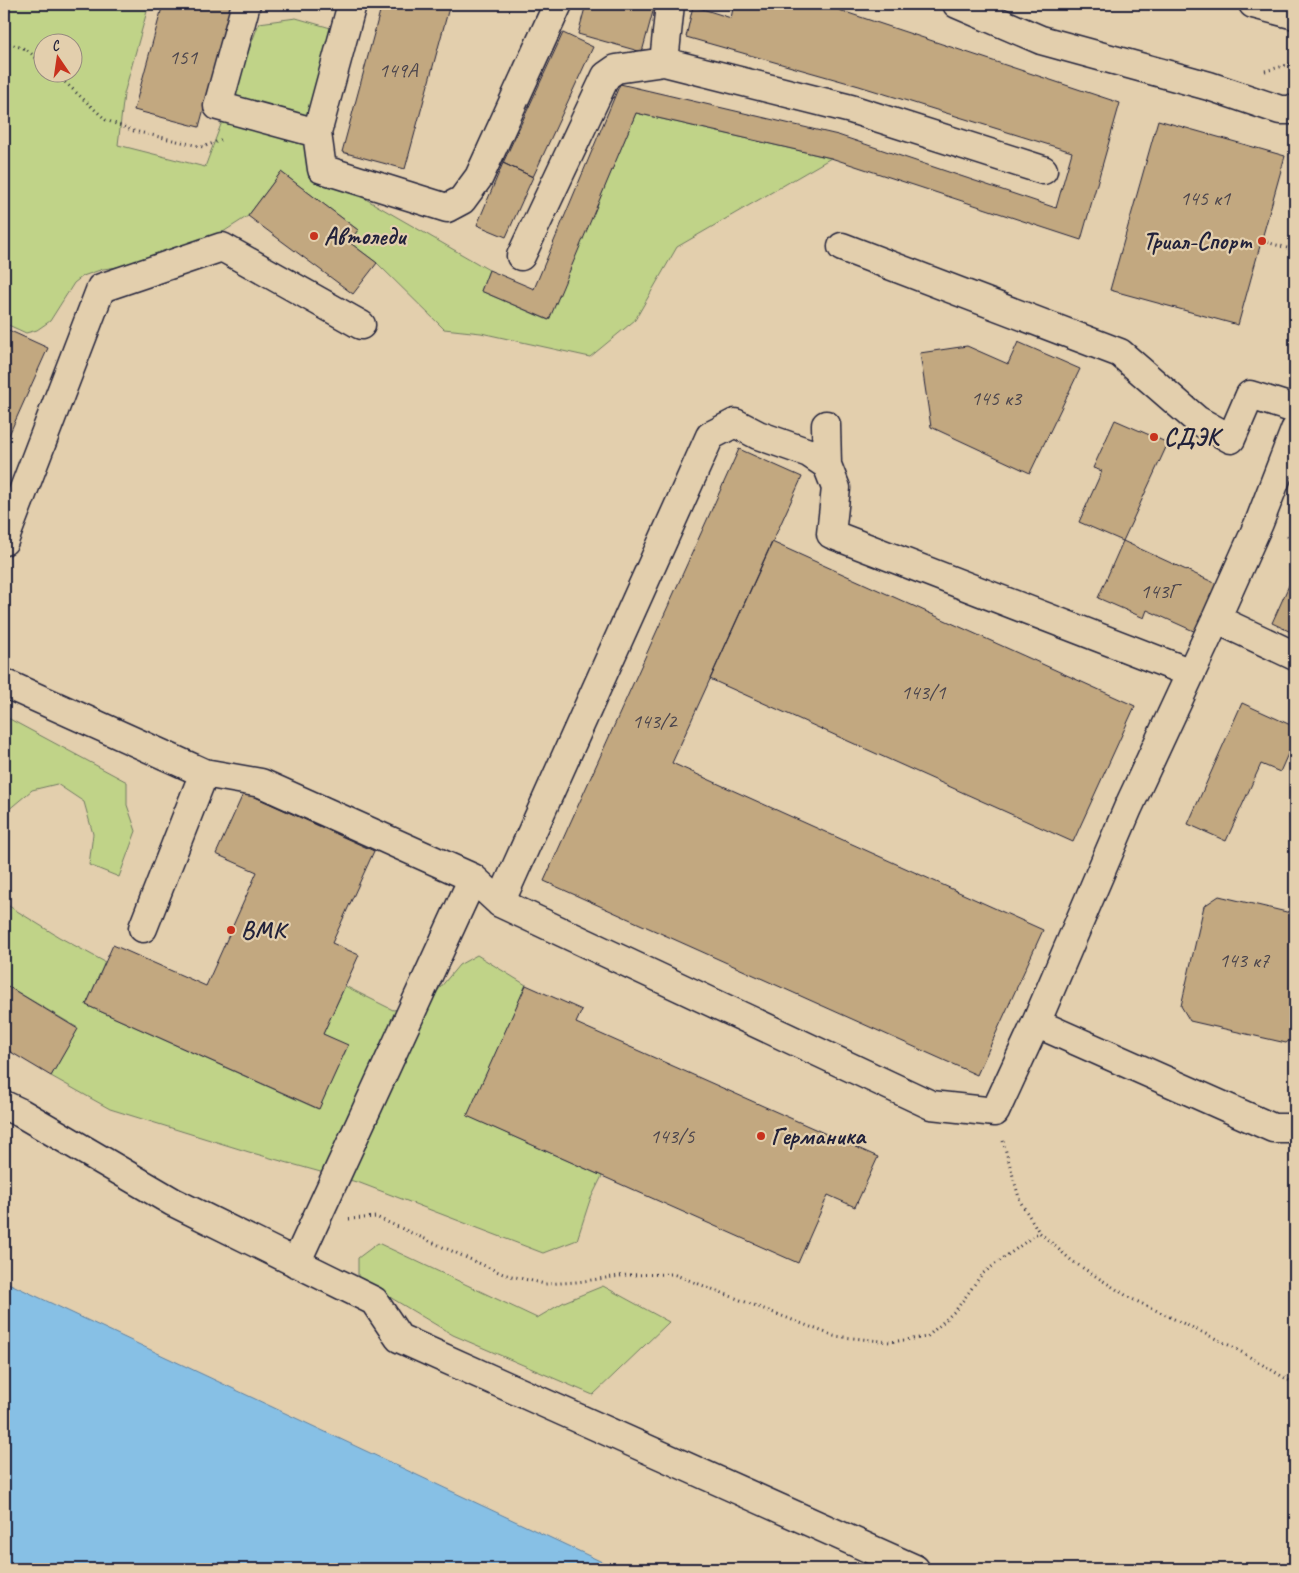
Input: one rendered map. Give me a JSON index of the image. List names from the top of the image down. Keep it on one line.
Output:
{"places":["Автоледи","Триал-Спорт","СДЭК","ВМК","Германика"],"house_numbers":["151","149А","145 к1","145 к3","143Г","143/1","143/2","143 к7","143/5"],"north":"top"}
